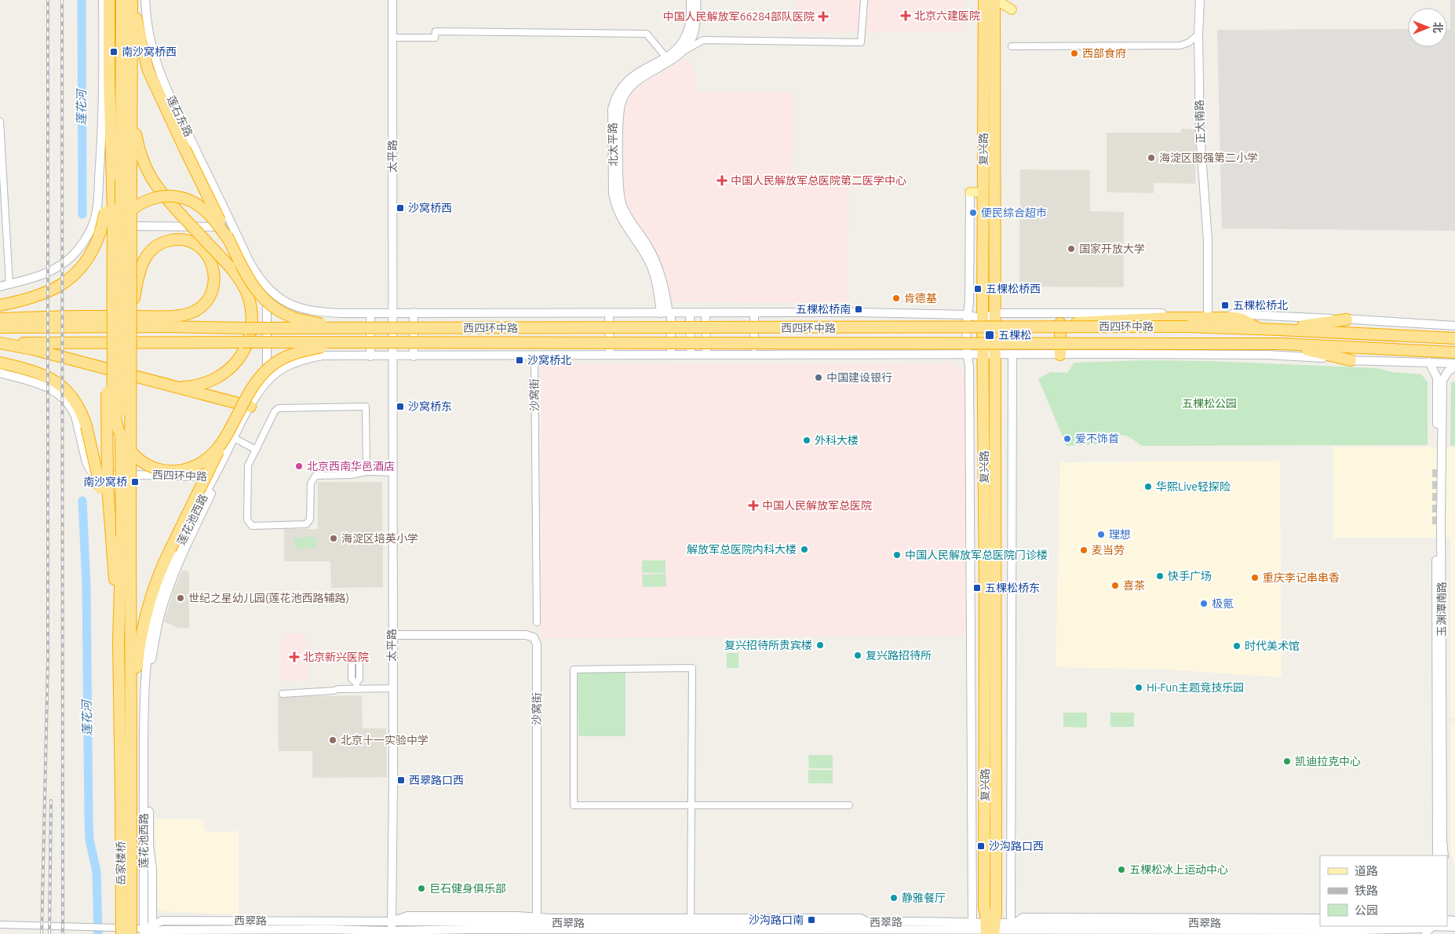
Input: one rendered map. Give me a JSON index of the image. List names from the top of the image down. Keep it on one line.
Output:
{"streets":{"highway":["复兴路","西四环中路","岳家楼桥"],"street":["莲石东路","正大南路","北太平路","太平路","沙窝街","莲花池西路","玉渊潭南路","西翠路"]},"crossings":[["莲石东路","西四环中路"],["正大南路","西四环中路"],["北太平路","西四环中路"],["复兴路","西四环中路"],["复兴路","西翠路"],["太平路","西四环中路"],["太平路","沙窝街"],["太平路","西翠路"],["西四环中路","沙窝街"],["西四环中路","莲花池西路"],["沙窝街","西翠路"],["莲花池西路","西翠路"]],"water":["莲花河"],"parks":["五棵松公园"],"places":{"health":["北京六建医院","中国人民解放军66284部队医院","中国人民解放军总医院第二医学中心","中国人民解放军总医院","北京新兴医院"],"transit":["南沙窝桥西","沙窝桥西","五棵松桥西","五棵松桥北","五棵松桥南","五棵松","沙窝桥北","沙窝桥东","南沙窝桥","五棵松桥东","西翠路口西","沙沟路口西","沙沟路口南"],"other":["西部食府","海淀区图强第二小学","便民综合超市","国家开放大学","肯德基","中国建设银行","爱不饰首","外科大楼","北京西南华邑酒店","华熙Live轻探险","理想","海淀区培英小学","解放军总医院内科大楼","麦当劳","中国人民解放军总医院门诊楼","快手广场","重庆李记串串香","喜茶","世纪之星幼儿园(莲花池西路辅路)","极氪","复兴招待所贵宾楼","时代美术馆","复兴路招待所","Hi-Fun主题竞技乐园","北京十一实验中学","凯迪拉克中心","五棵松冰上运动中心","巨石健身俱乐部","静雅餐厅"]},"legend":["道路","铁路","公园"],"north":"right"}
